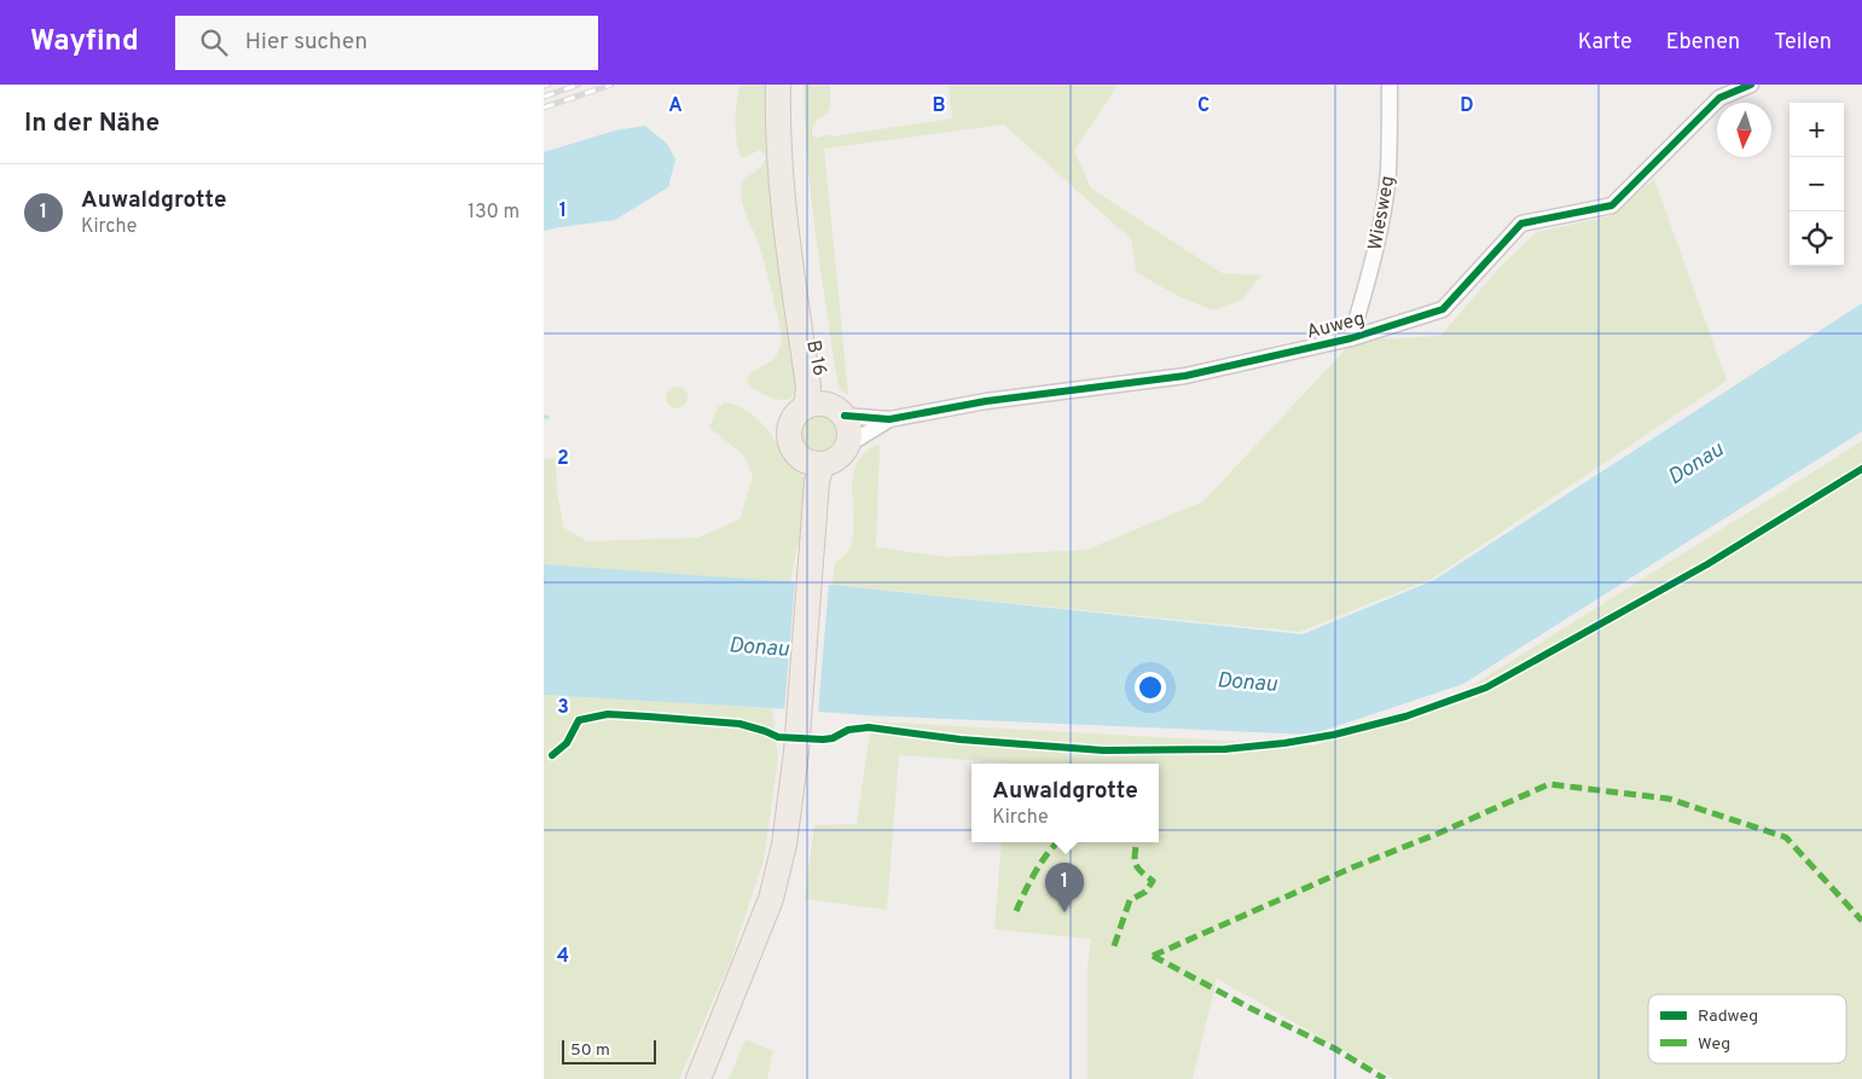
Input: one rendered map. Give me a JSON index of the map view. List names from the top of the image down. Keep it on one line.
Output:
{"streets":{"main road":["B 16"],"street":["Wiesweg","Auweg"]},"crossings":[["Wiesweg","Auweg"],["Auweg","B 16"]],"water":["Donau"],"legend":["Radweg","Weg"],"scale_bar":"50 m","north":"bottom","page":{"header":"Wayfind","search":"Hier suchen","nav":["Karte","Ebenen","Teilen"],"heading":"In der Nähe","map_buttons":["+","−"],"list":[{"mark":"1","name":"Auwaldgrotte","note":"Kirche","value":"130 m"}],"popup":["Auwaldgrotte","Kirche"],"pins":"1","scale":"50 m"},"grid":{"columns":["A","B","C","D"],"rows":["1","2","3","4"]}}
